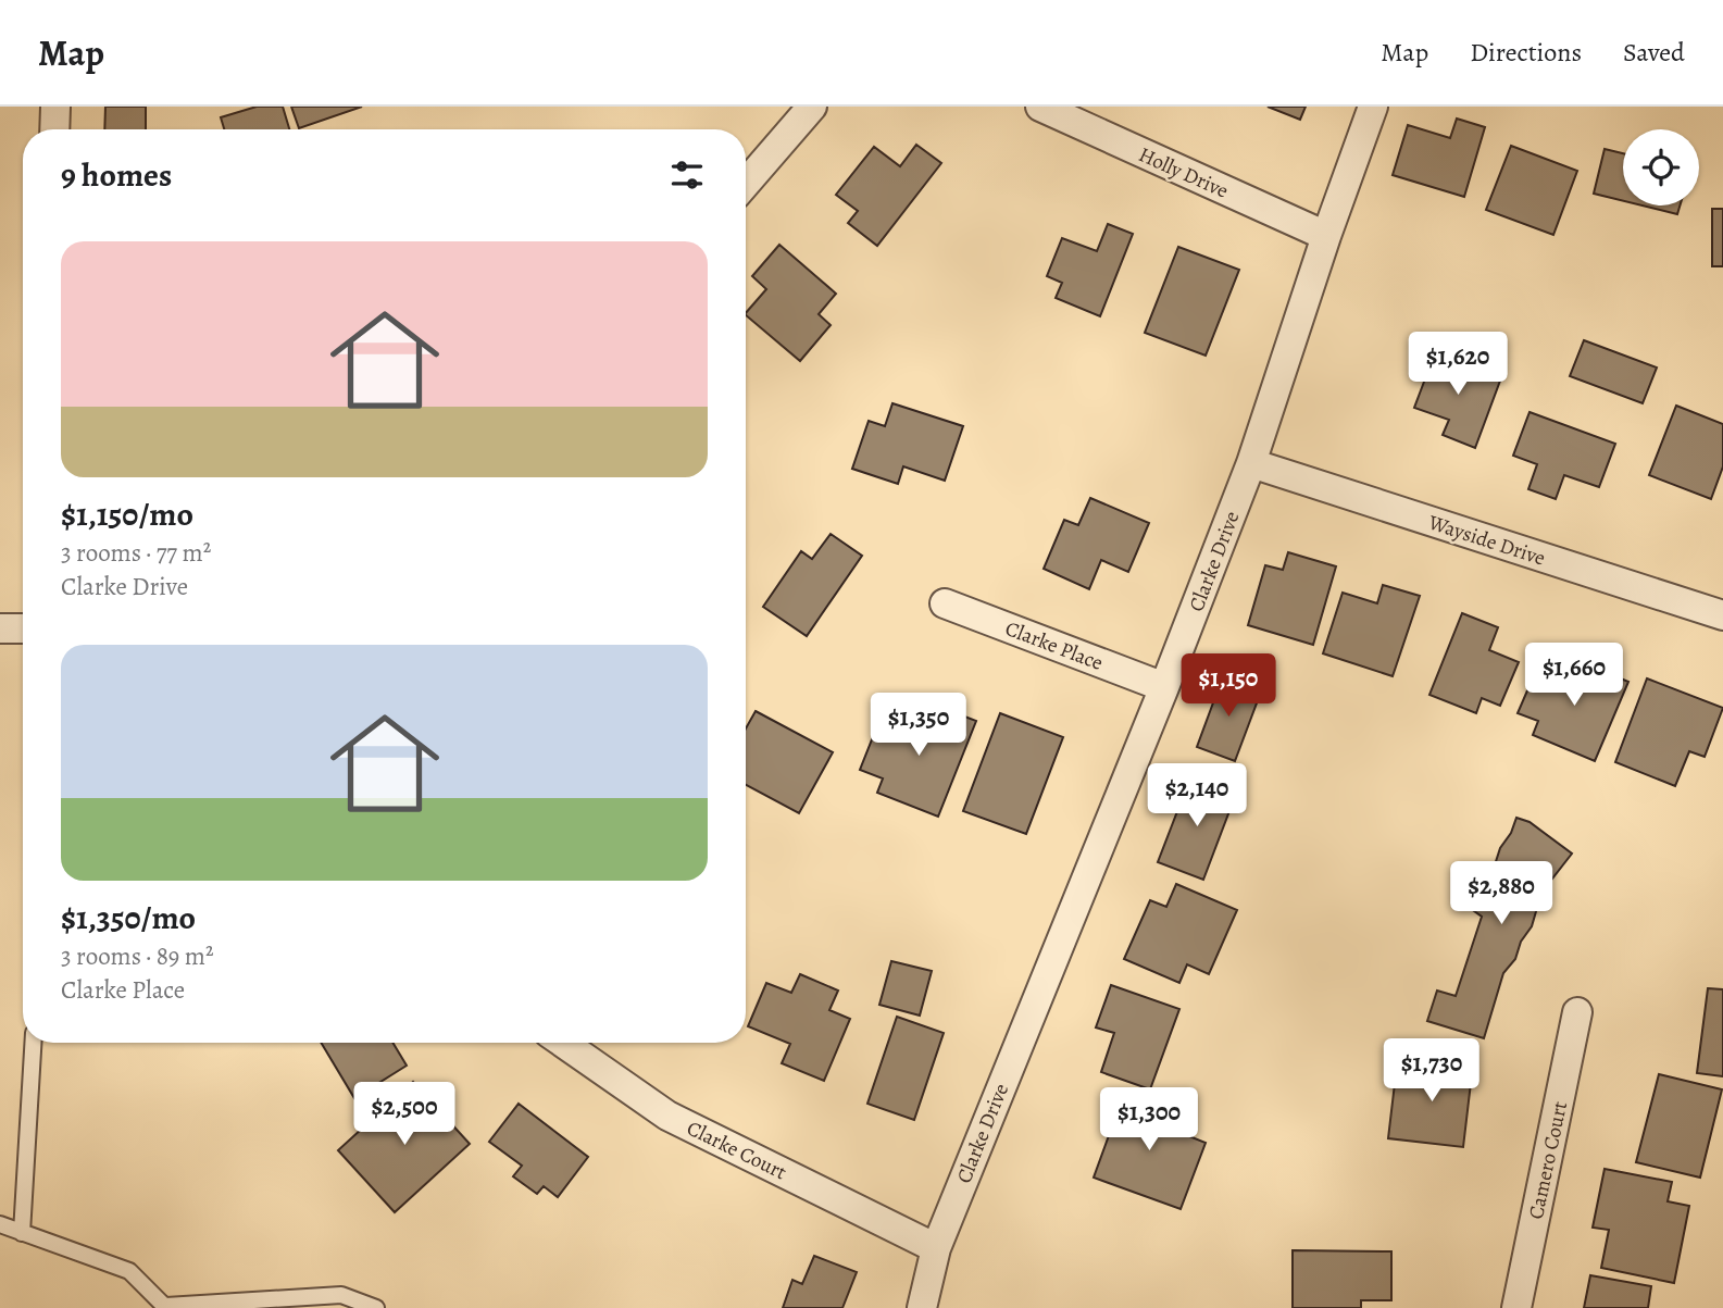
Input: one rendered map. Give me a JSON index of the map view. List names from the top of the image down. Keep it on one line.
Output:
{"streets":{"street":["Holly Drive","Wayside Drive","Clarke Drive","Clarke Place","Clarke Court","Camero Court"]},"crossings":[["Holly Drive","Clarke Drive"],["Wayside Drive","Clarke Drive"],["Clarke Drive","Clarke Place"],["Clarke Drive","Clarke Court"]],"page":{"header":"Map","nav":["Map","Directions","Saved"],"heading":"9 homes","list":[{"name":"$1,150/mo","note":"3 rooms · 77 m² · Clarke Drive"},{"name":"$1,350/mo","note":"3 rooms · 89 m² · Clarke Place"}],"price":["$1,620","$1,660","$1,150","$1,350","$2,140","$2,880","$1,730","$2,500","$1,300"]}}
